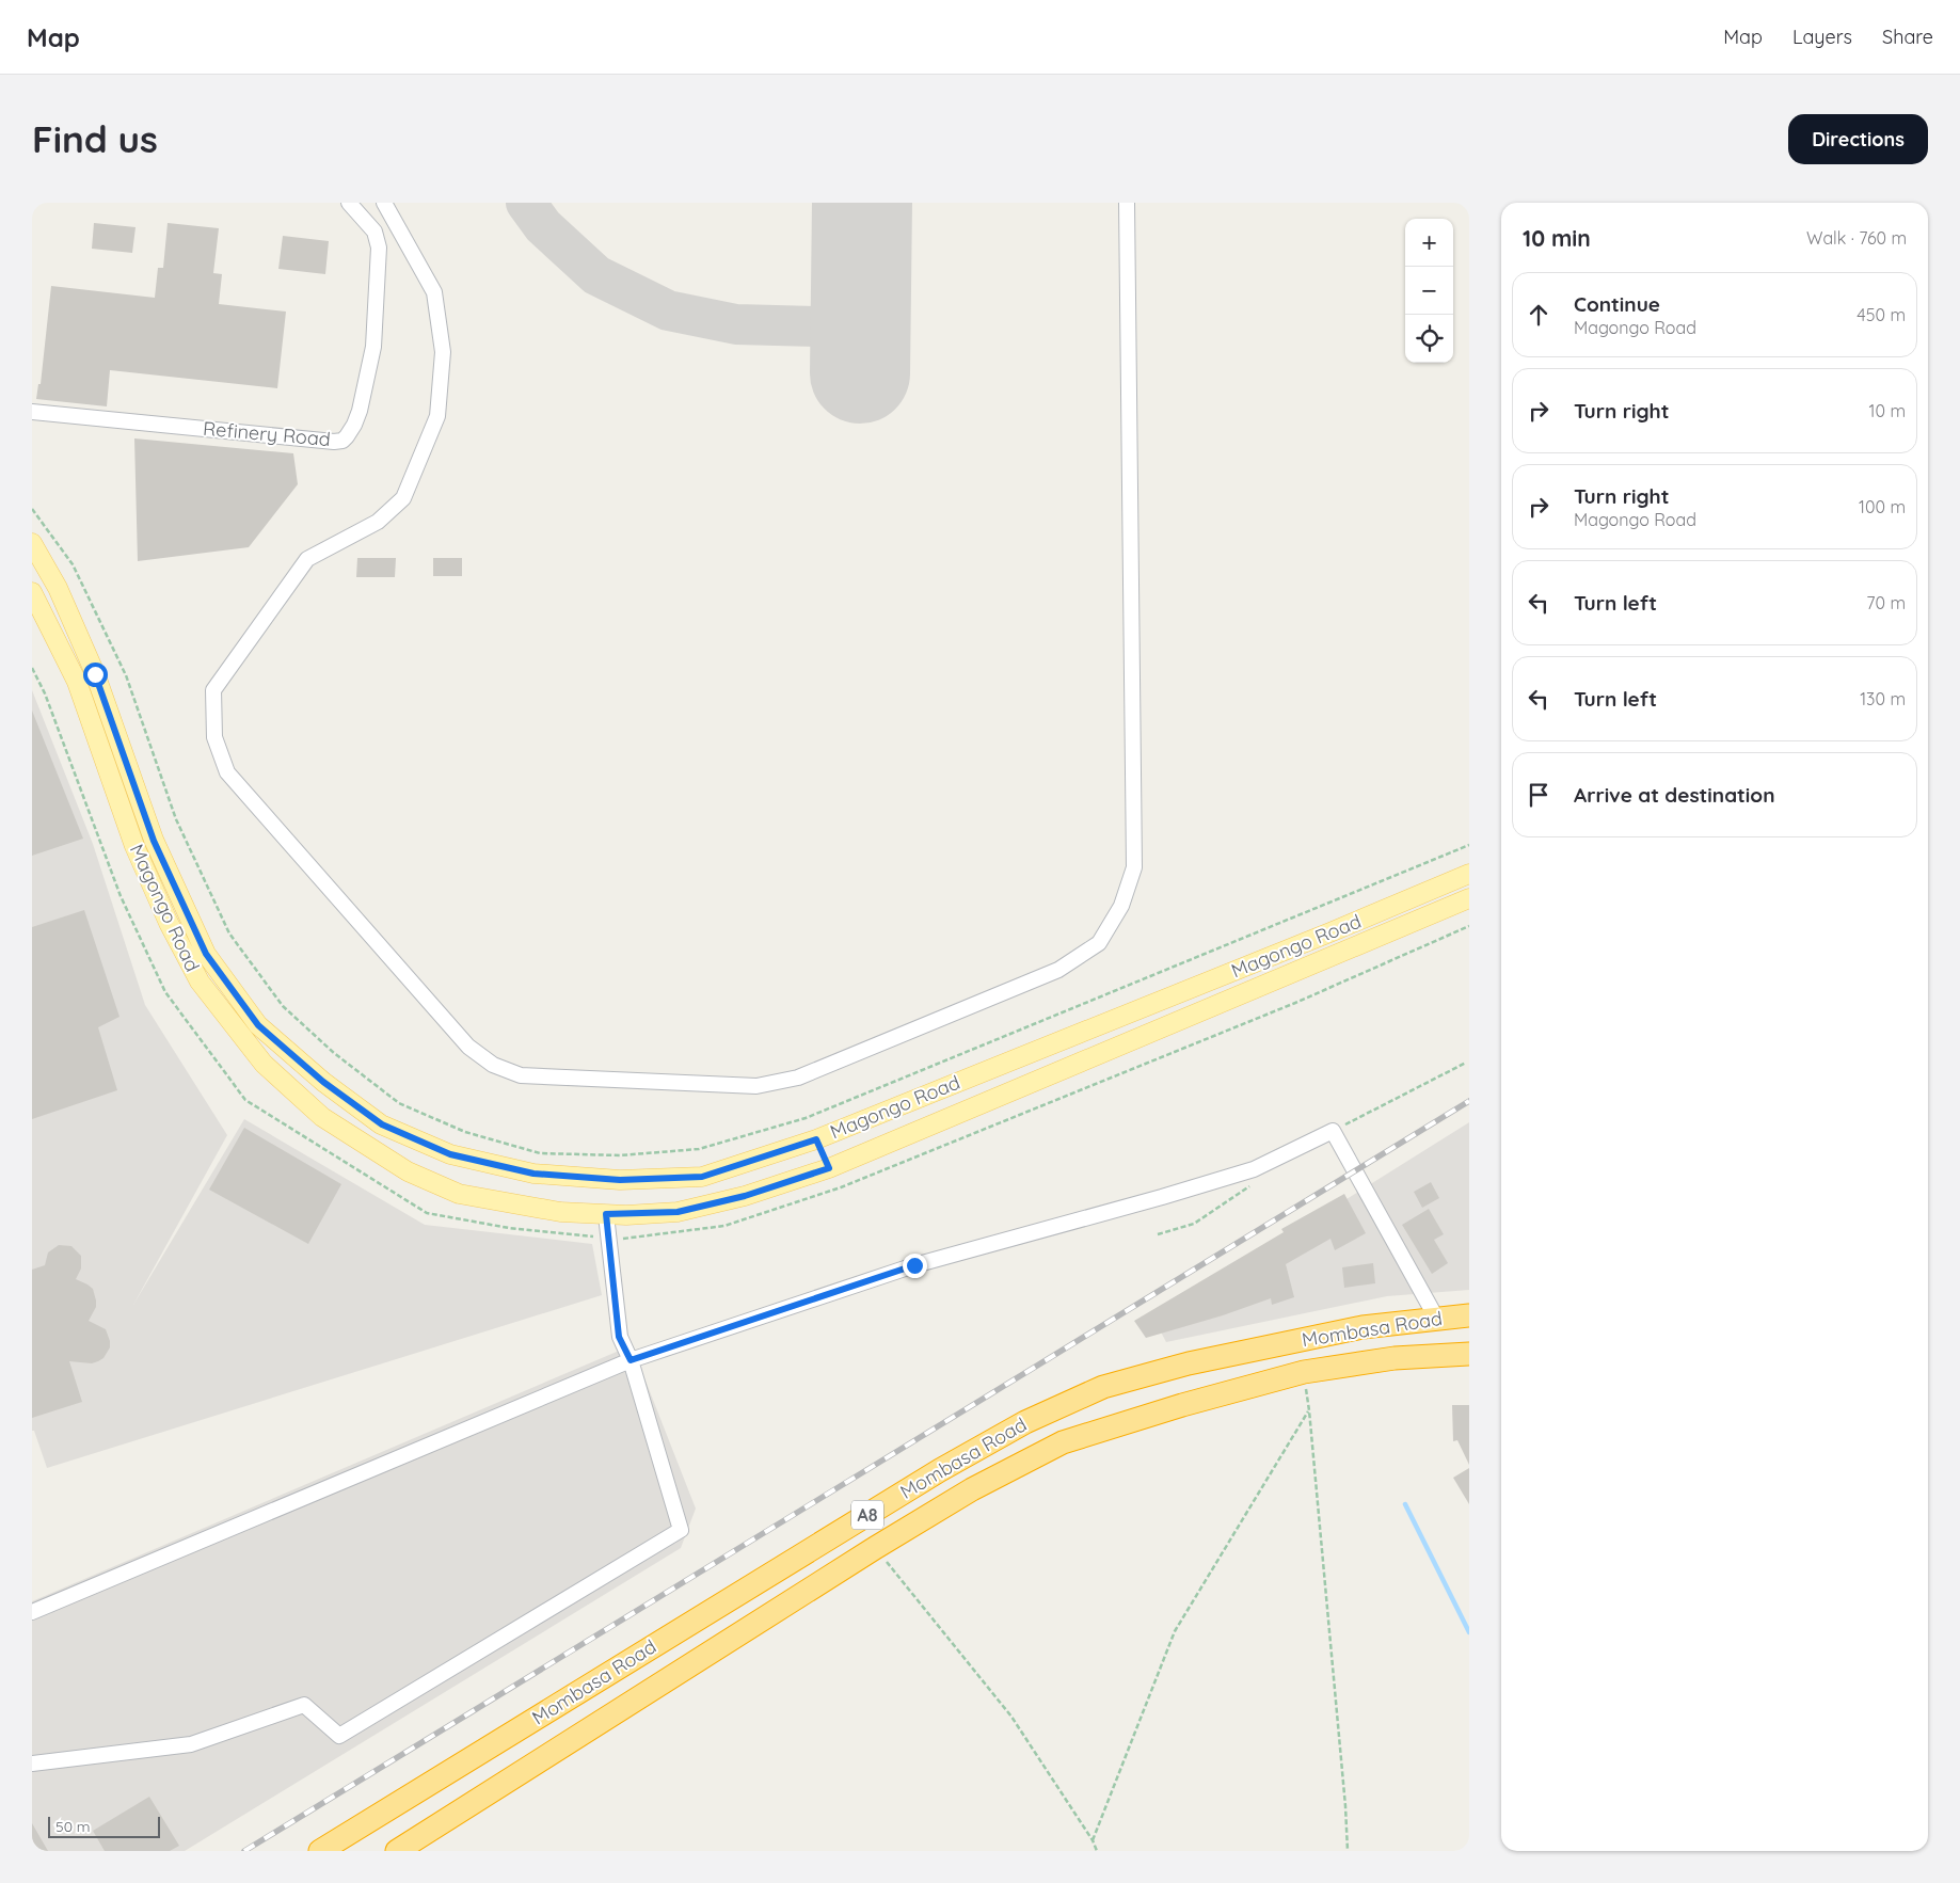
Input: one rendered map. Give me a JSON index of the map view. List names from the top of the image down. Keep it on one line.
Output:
{"streets":{"highway":["Mombasa Road","A8"],"main road":["Magongo Road"],"street":["Refinery Road"]},"scale_bar":"50 m","page":{"header":"Map","nav":["Map","Layers","Share"],"buttons":"Directions","title":"Find us","heading":["10 min","Walk · 760 m"],"map_buttons":["+","−"],"list":[["Continue","Magongo Road","450 m"],["Turn right","10 m"],["Turn right","Magongo Road","100 m"],["Turn left","70 m"],["Turn left","130 m"],"Arrive at destination"],"scale":"50 m"}}
